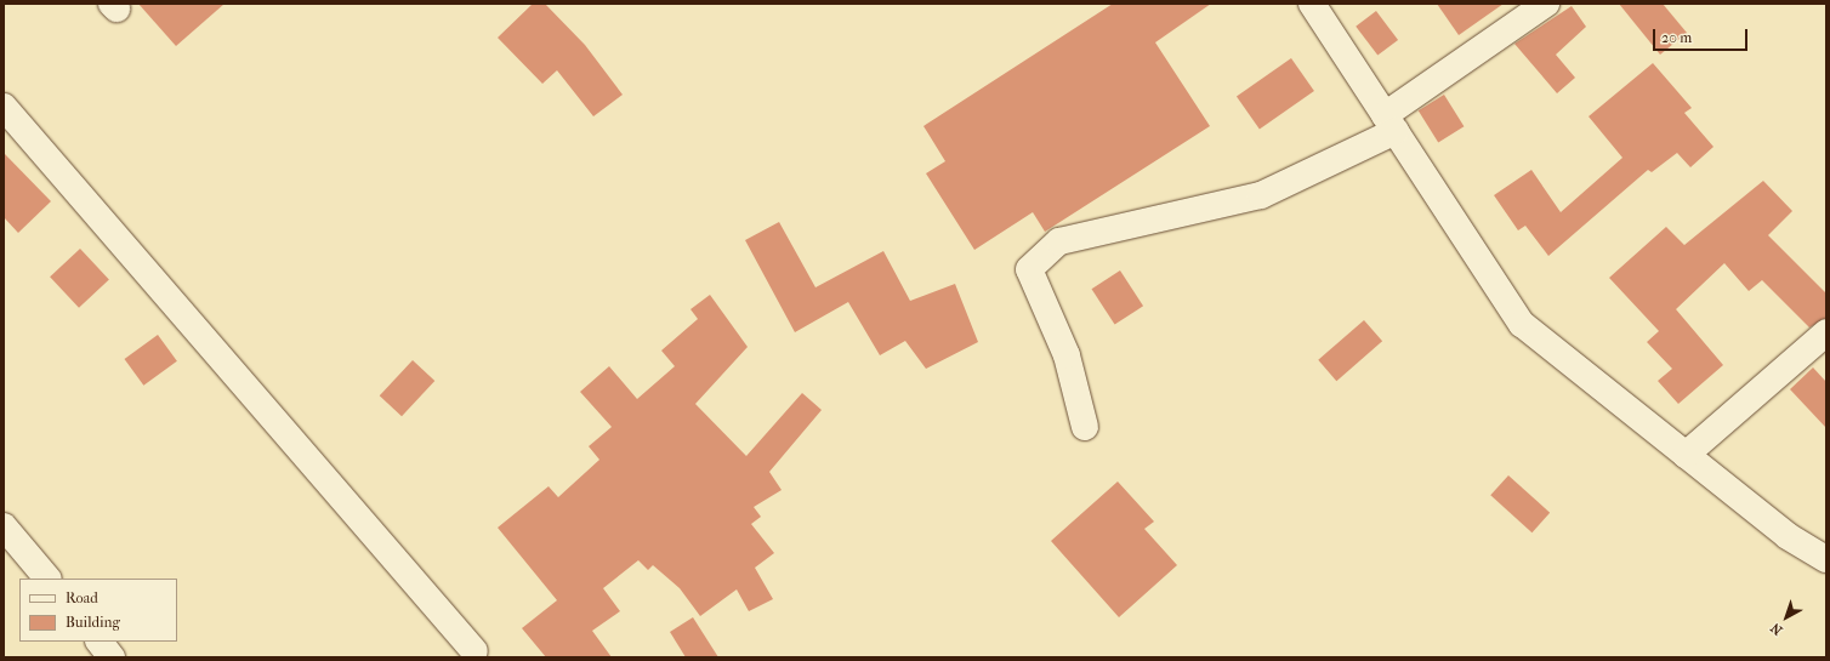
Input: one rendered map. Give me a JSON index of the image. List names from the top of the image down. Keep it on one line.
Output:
{"legend":["Road","Building"],"scale_bar":"20 m","north":"bottom left"}
